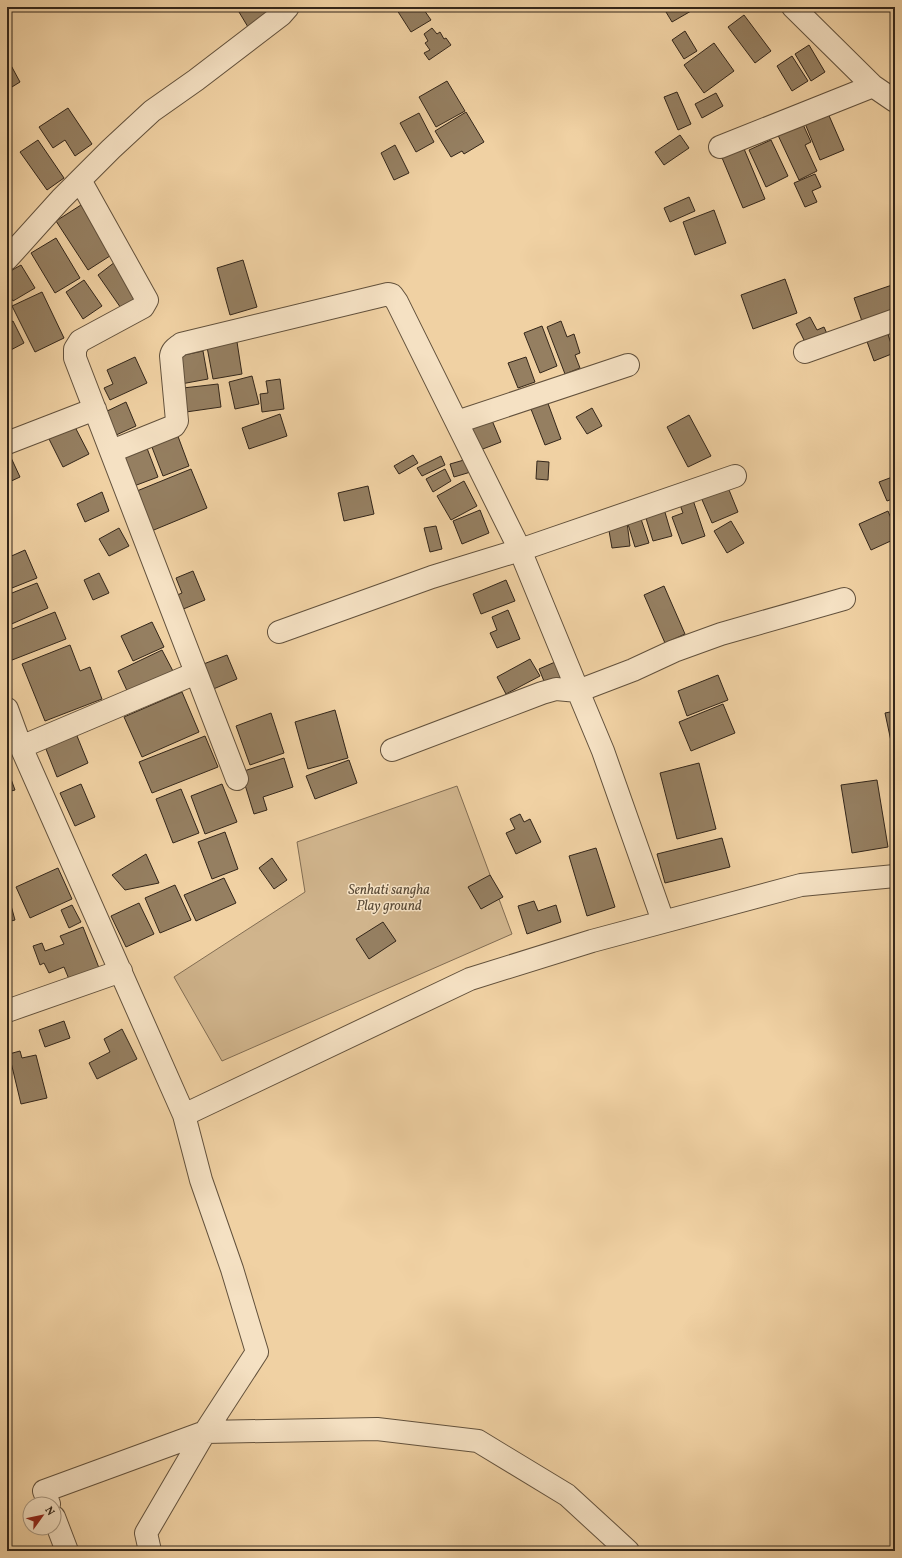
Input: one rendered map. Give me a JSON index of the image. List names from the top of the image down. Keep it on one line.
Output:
{"parks":["Senhati sangha Play ground"],"north":"top right"}
